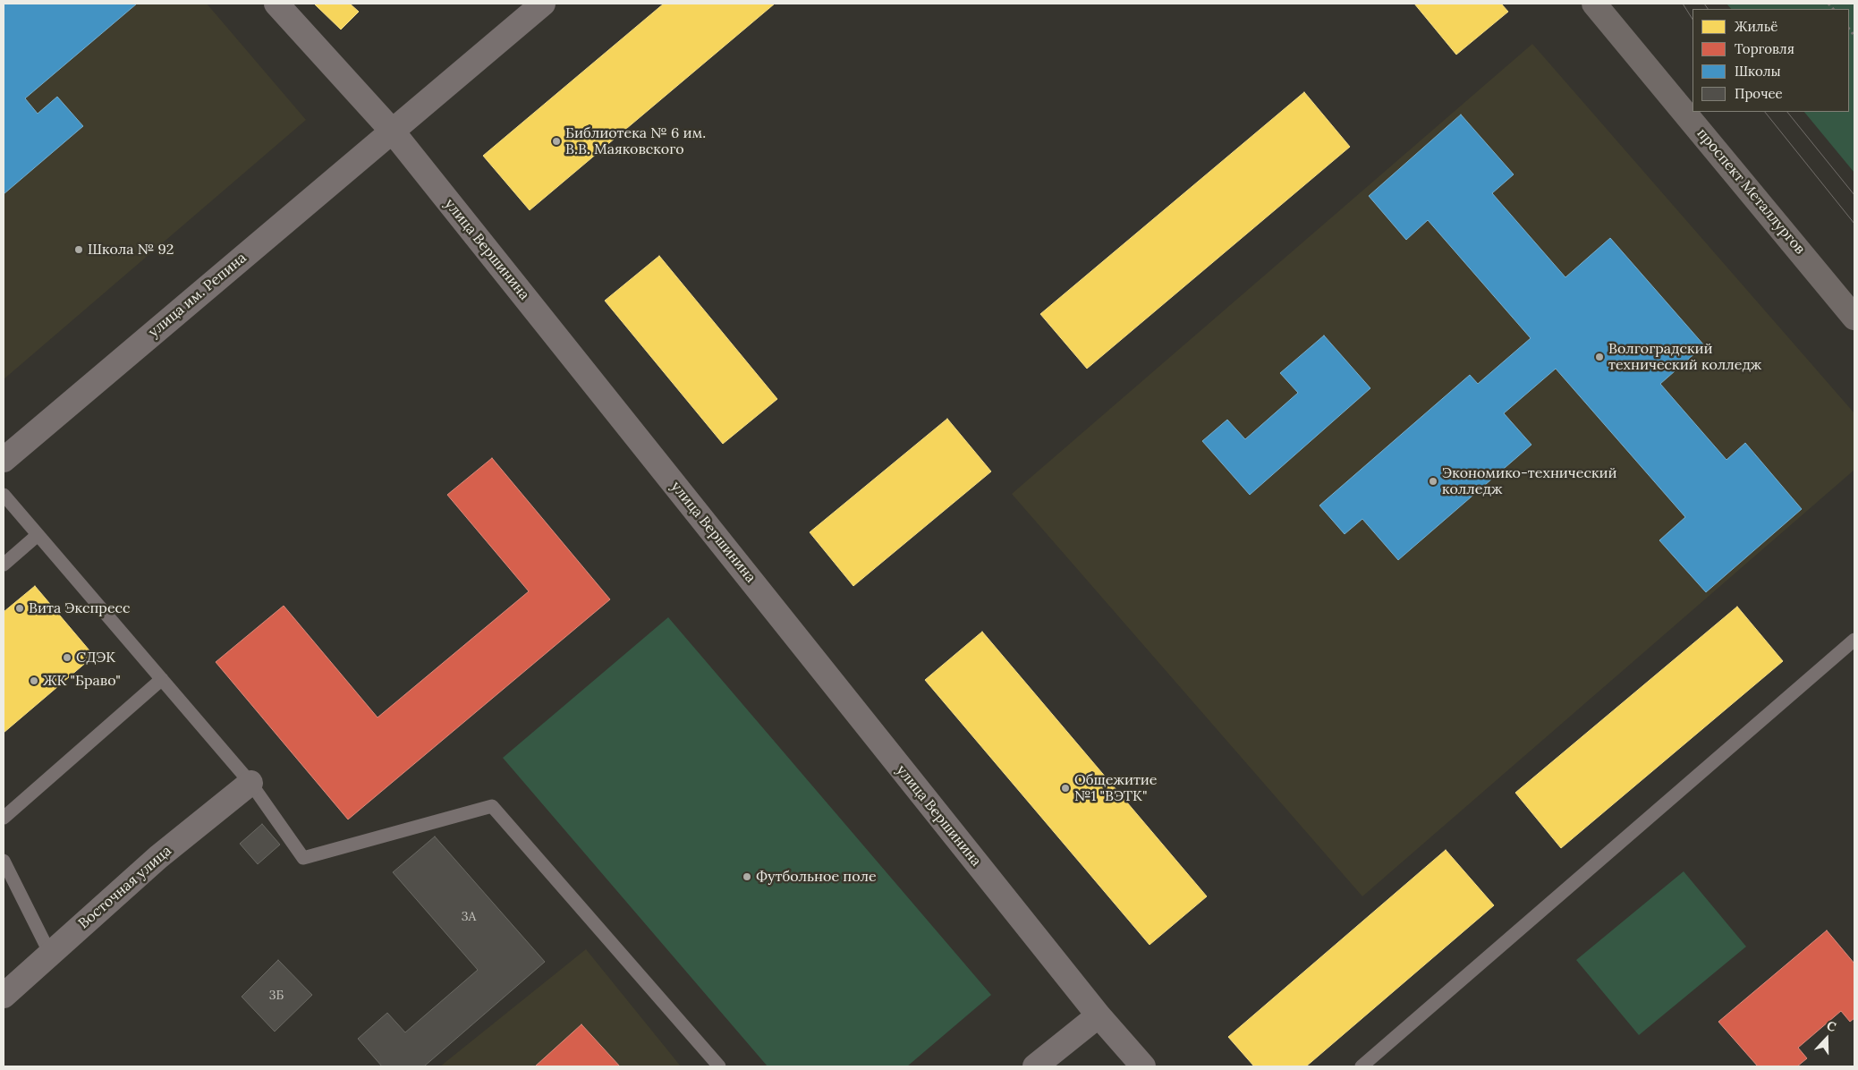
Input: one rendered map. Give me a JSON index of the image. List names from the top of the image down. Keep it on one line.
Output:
{"streets":{"main road":["проспект Металлургов"],"street":["улица Вершинина","улица им. Репина","Восточная улица"]},"crossings":[["улица Вершинина","улица им. Репина"]],"places":["Библиотека № 6 им. В.В. Маяковского","Школа № 92","Волгоградский технический колледж","Экономико-технический колледж","Вита Экспресс","СДЭК","ЖК \"Браво\"","Общежитие №1 \"ВЭТК\"","Футбольное поле"],"house_numbers":["3А","3Б"],"legend":["Жильё","Торговля","Школы","Прочее"],"north":"top"}
